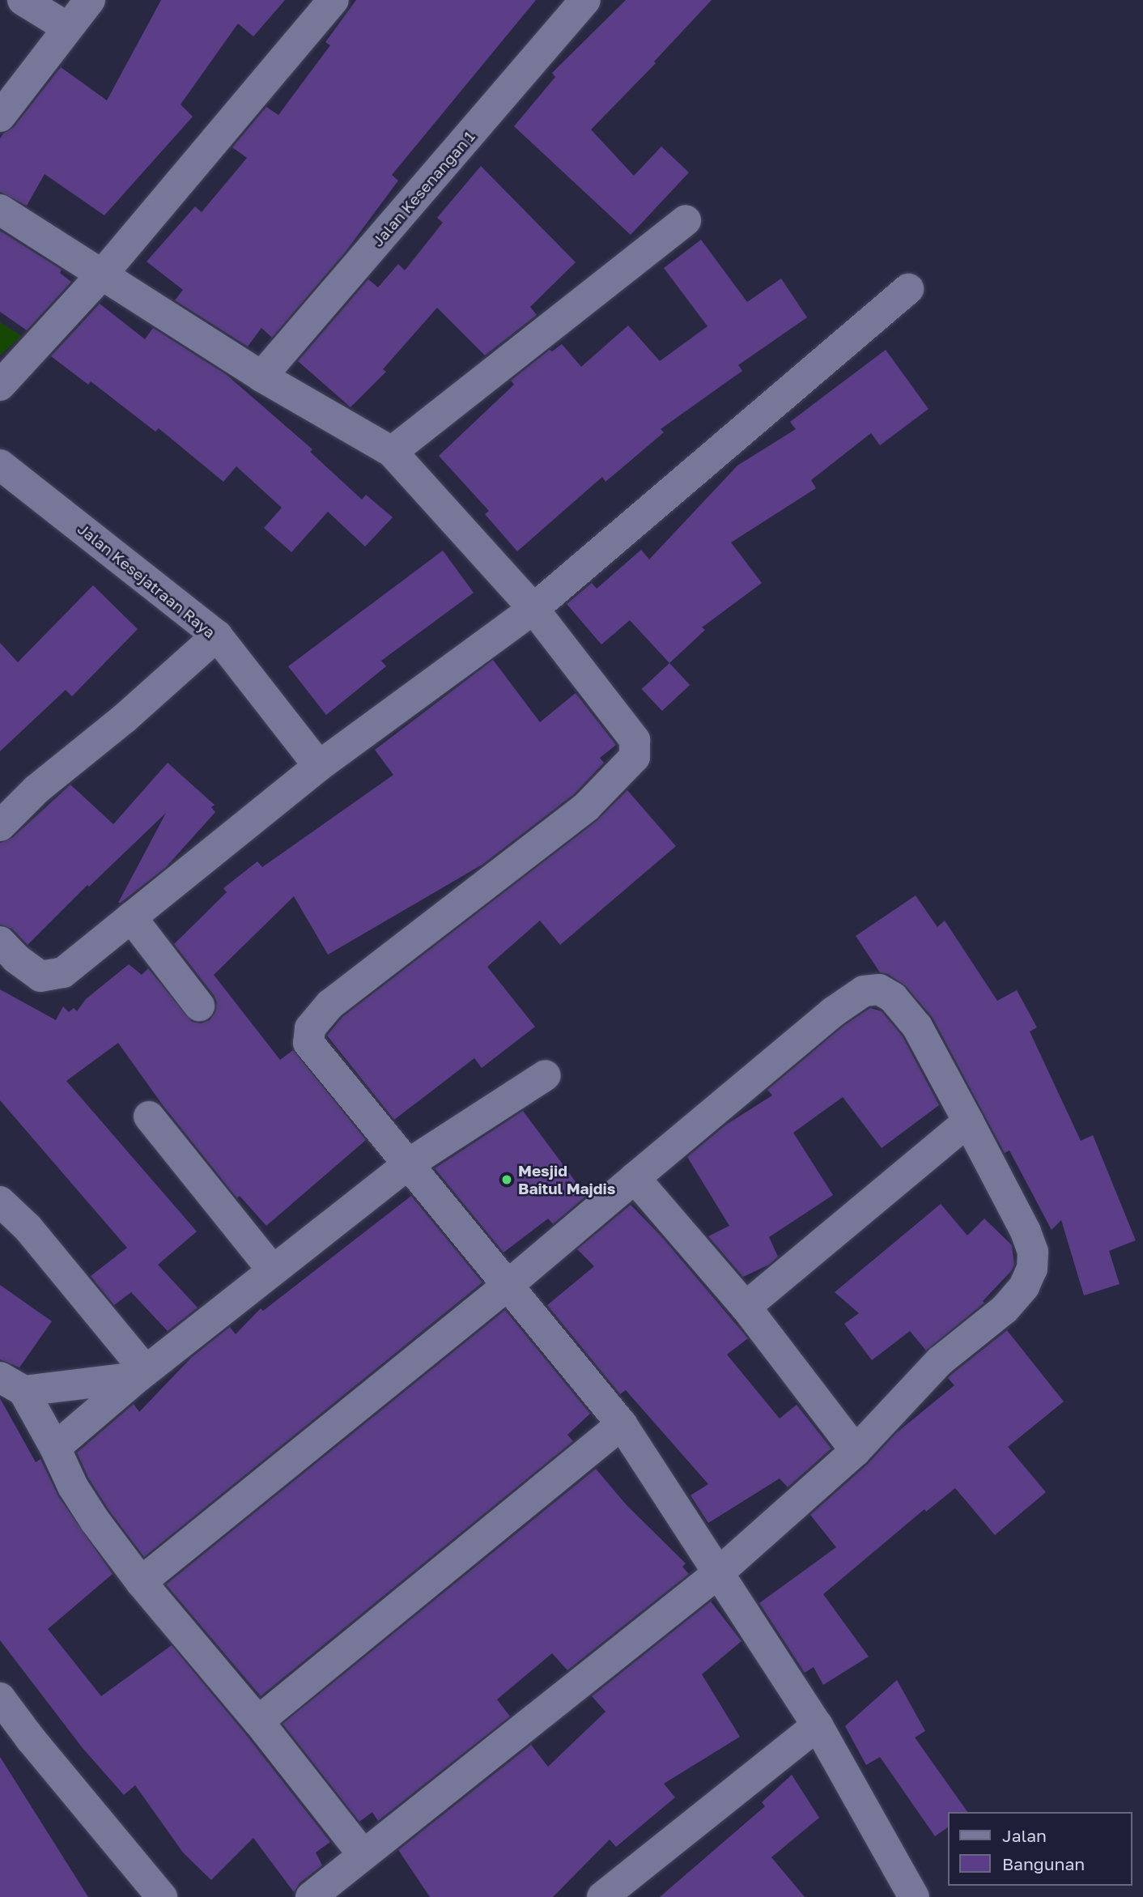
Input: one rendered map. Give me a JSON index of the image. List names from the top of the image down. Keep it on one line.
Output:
{"streets":{"street":["Jalan Kesenangan 1","Jalan Kesejatraan Raya"]},"places":["Mesjid Baitul Majdis"],"legend":["Jalan","Bangunan"]}
